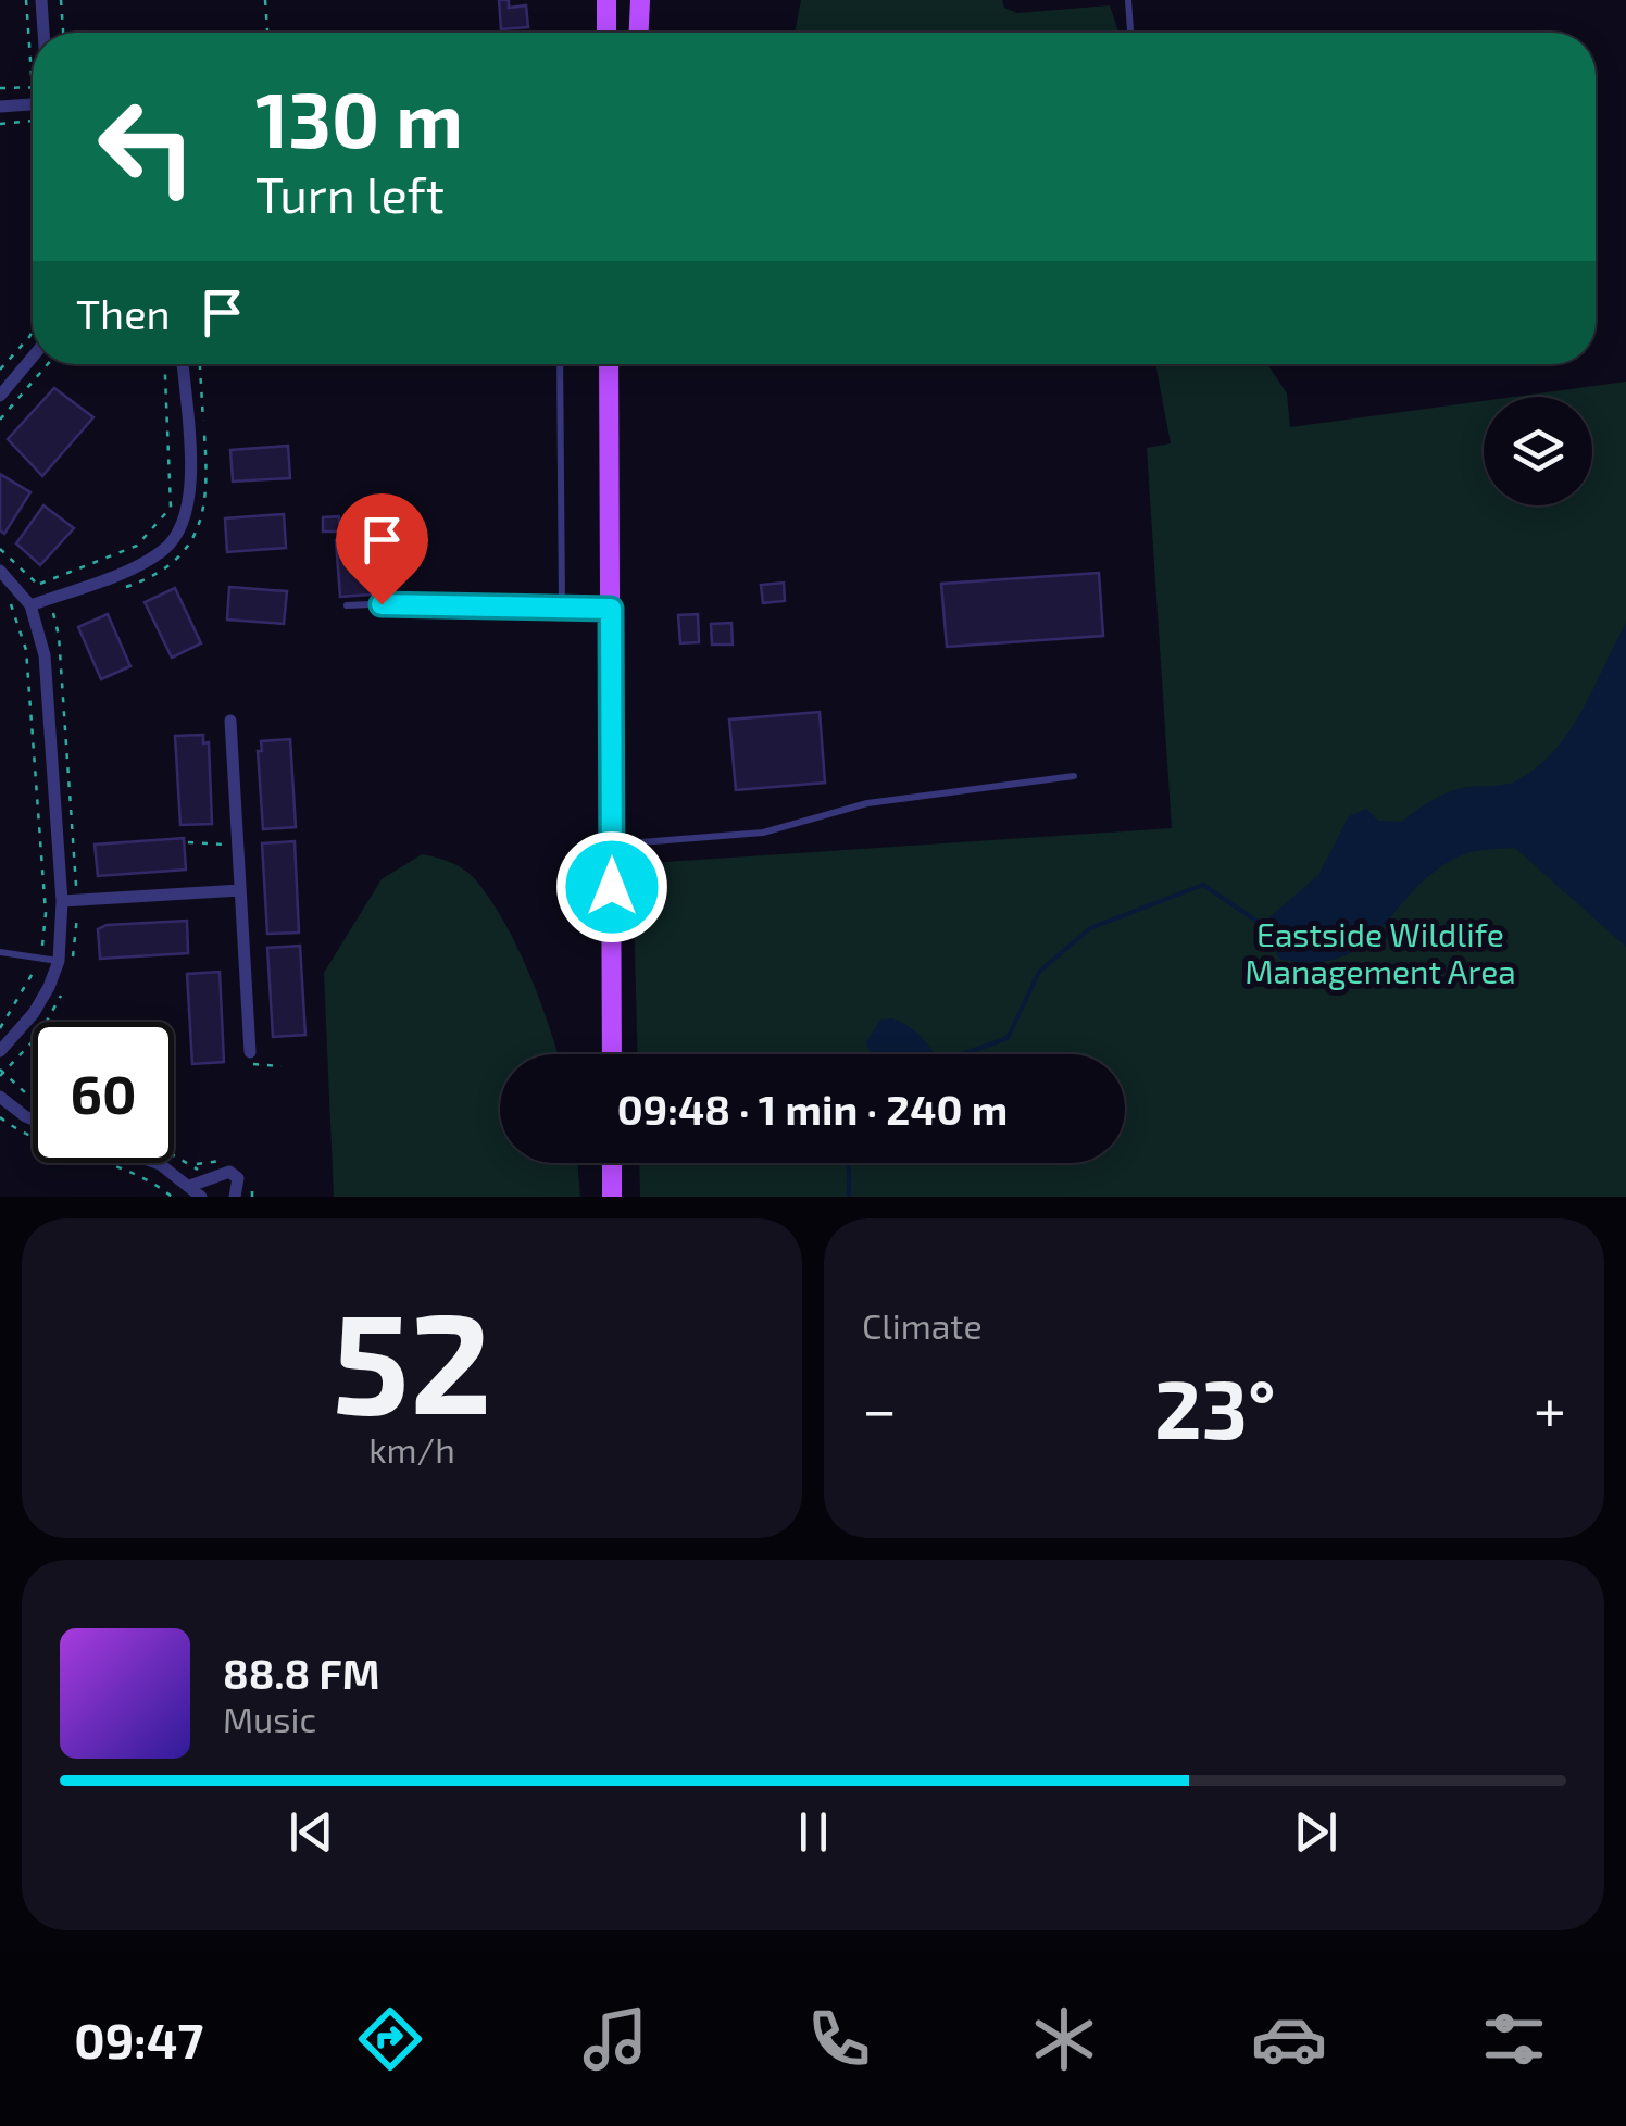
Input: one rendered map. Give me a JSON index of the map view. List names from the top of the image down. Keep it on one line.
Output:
{"parks":["Eastside Wildlife Management Area"],"page":{"turn":["130 m","Turn left"],"then":"Then","limit":"60","trip":"09:48 · 1 min · 240 m","tile":[["52","km/h"],"Climate"],"heat":["−","23°","+"],"song":["88.8 FM","Music"],"tabs":"09:47"}}
